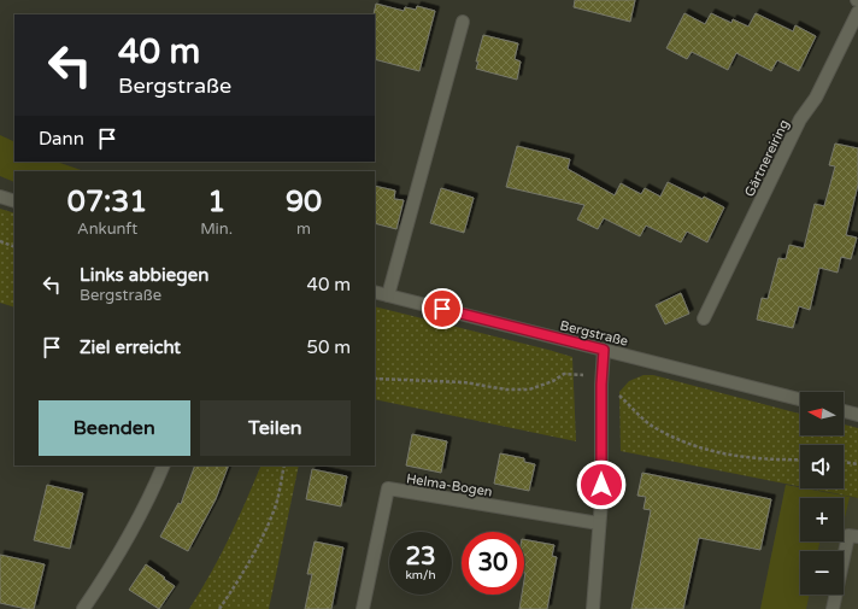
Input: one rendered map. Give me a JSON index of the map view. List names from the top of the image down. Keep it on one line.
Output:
{"streets":{"street":["Gärtnereiring","Bergstraße","Helma-Bogen"]},"north":"left","page":{"turn":["40 m","Bergstraße"],"then":"Dann","eta":["07:31","Ankunft","1","Min.","90","m"],"list":[{"name":"Links abbiegen","note":"Bergstraße","value":"40 m"},{"name":"Ziel erreicht","value":"50 m"}],"buttons":["Beenden","Teilen"],"map_buttons":["+","−"],"speed":"23 km/h","limit":"30"}}
